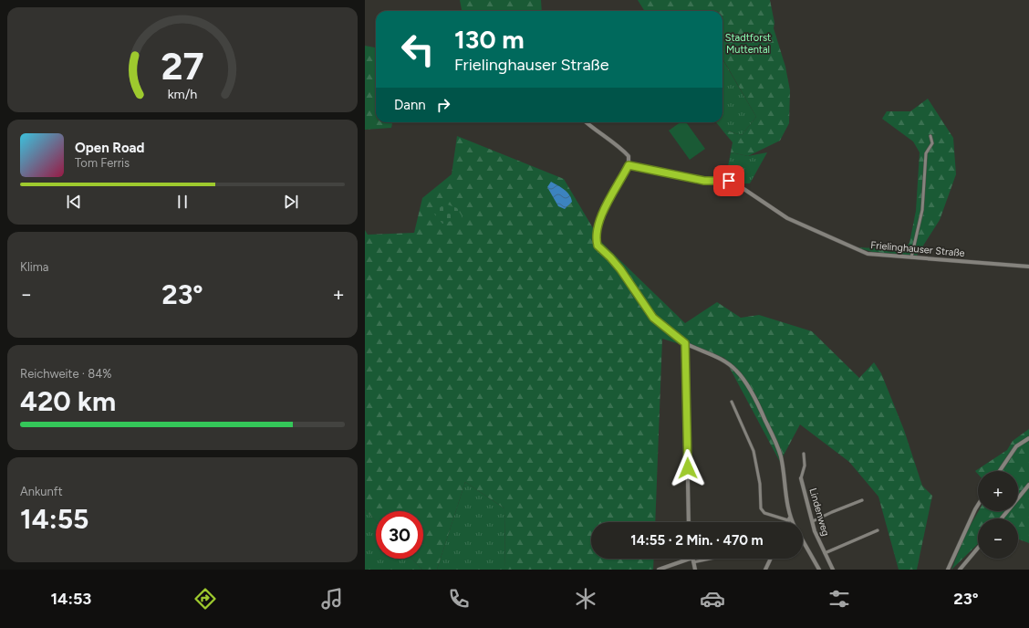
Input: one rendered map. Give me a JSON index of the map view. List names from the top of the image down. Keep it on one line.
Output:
{"streets":{"street":["Frielinghauser Straße","Lindenweg"]},"parks":["Stadtforst Muttental"],"page":{"turn":["130 m","Frielinghauser Straße"],"then":"Dann","song":["Open Road","Tom Ferris"],"tile":["Klima",["Reichweite · 84%","420 km"],["Ankunft","14:55"]],"heat":["−","23°","+"],"map_buttons":["+","−"],"limit":"30","trip":"14:55 · 2 Min. · 470 m","tabs":["14:53","23°"],"gauge":["27","km/h"]}}
